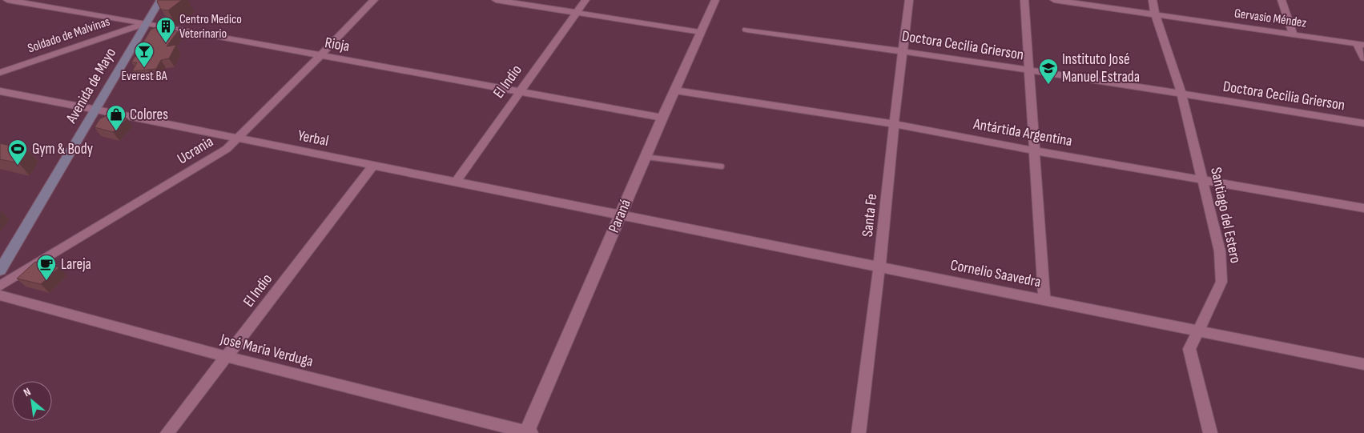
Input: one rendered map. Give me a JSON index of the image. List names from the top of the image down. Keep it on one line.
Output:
{"streets":{"main road":["Avenida de Mayo"],"street":["Gervasio Méndez","Soldado de Malvinas","Rioja","Doctora Cecilia Grierson","El Indio","Antártida Argentina","Yerbal","Ucrania","Santa Fe","Santiago del Estero","Paraná","Cornelio Saavedra","José Maria Verduga"]},"crossings":[["Gervasio Méndez","Santiago del Estero"],["Soldado de Malvinas","Rioja"],["Soldado de Malvinas","Avenida de Mayo"],["Rioja","El Indio"],["Rioja","Avenida de Mayo"],["Rioja","Ucrania"],["Rioja","Paraná"],["Doctora Cecilia Grierson","Santa Fe"],["Doctora Cecilia Grierson","Santiago del Estero"],["El Indio","Yerbal"],["El Indio","José Maria Verduga"],["Avenida de Mayo","Yerbal"],["Antártida Argentina","Santa Fe"],["Antártida Argentina","Santiago del Estero"],["Antártida Argentina","Paraná"],["Yerbal","Ucrania"],["Yerbal","Paraná"],["Yerbal","Cornelio Saavedra"],["Santa Fe","Cornelio Saavedra"],["Santiago del Estero","Cornelio Saavedra"],["Paraná","Cornelio Saavedra"],["Paraná","José Maria Verduga"]],"places":{"building":["Centro Medico Veterinario"],"bar":["Everest BA"],"school or university":["Instituto José Manuel Estrada"],"shop":["Colores"],"sports":["Gym & Body"],"cafe":["Lareja"]},"north":"top left"}
